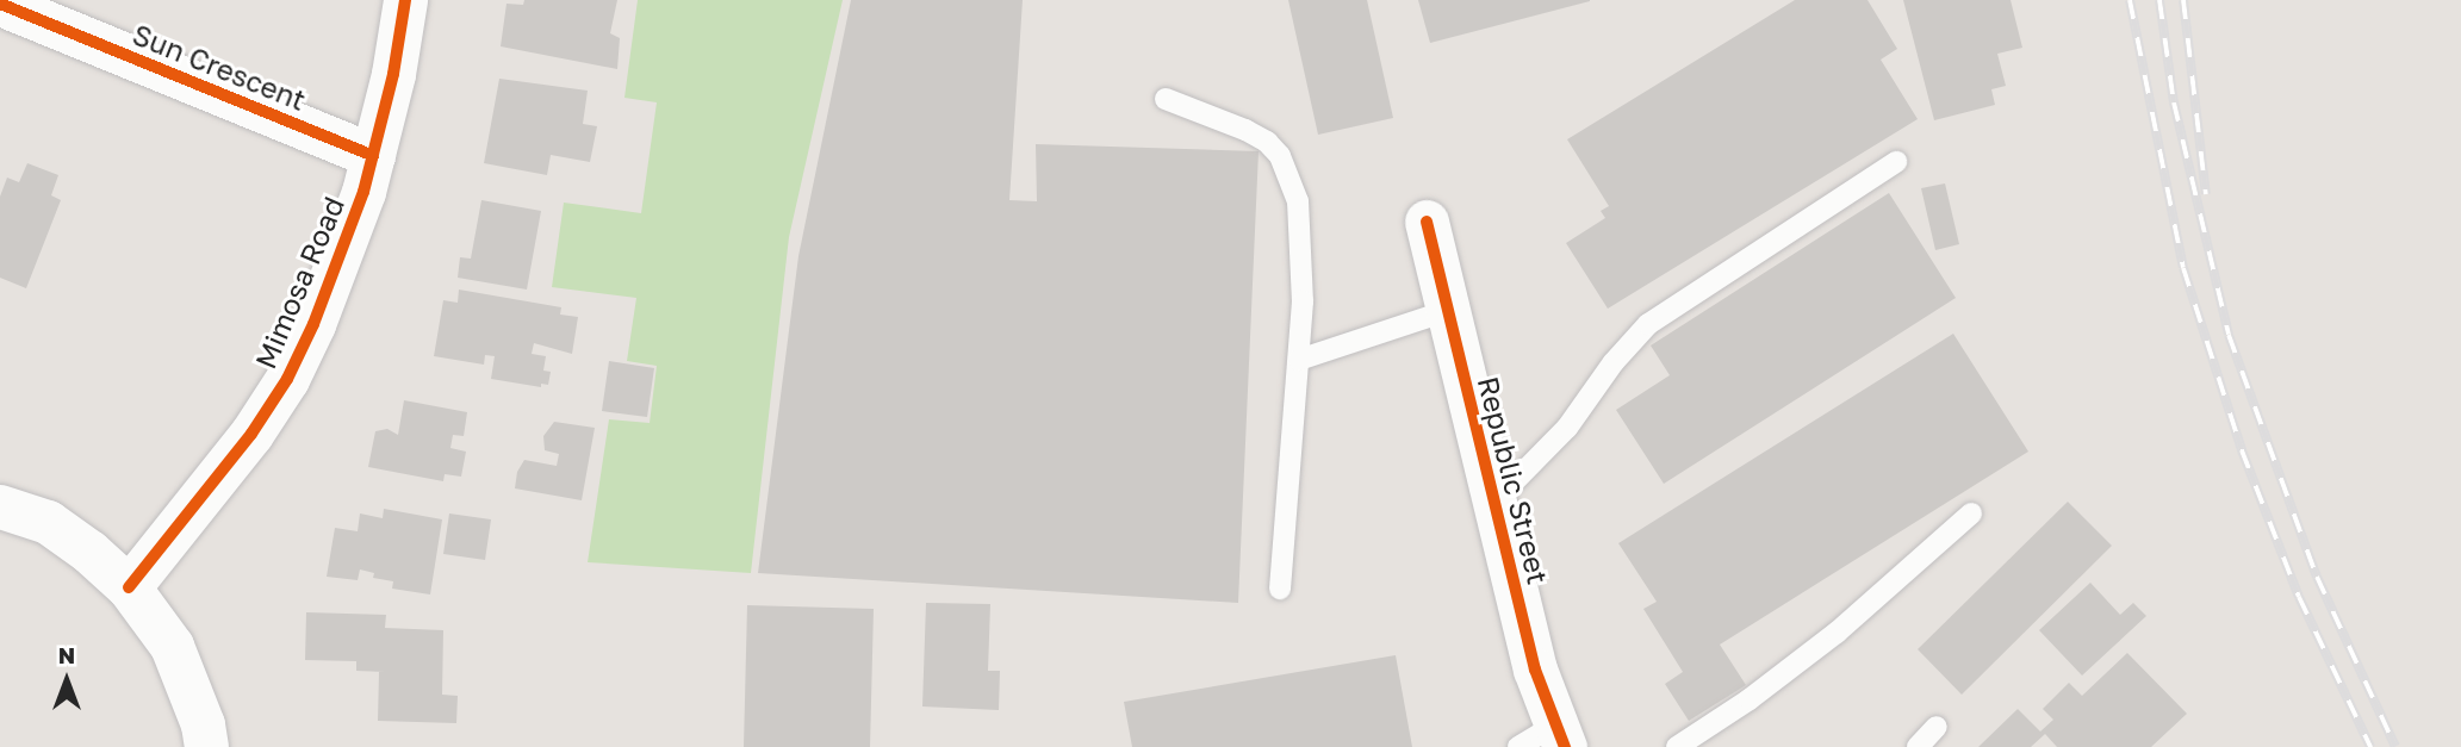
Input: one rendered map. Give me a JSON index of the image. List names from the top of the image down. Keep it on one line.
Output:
{"streets":{"street":["Sun Crescent","Mimosa Road","Republic Street"]},"crossings":[["Sun Crescent","Mimosa Road"]],"north":"top"}
